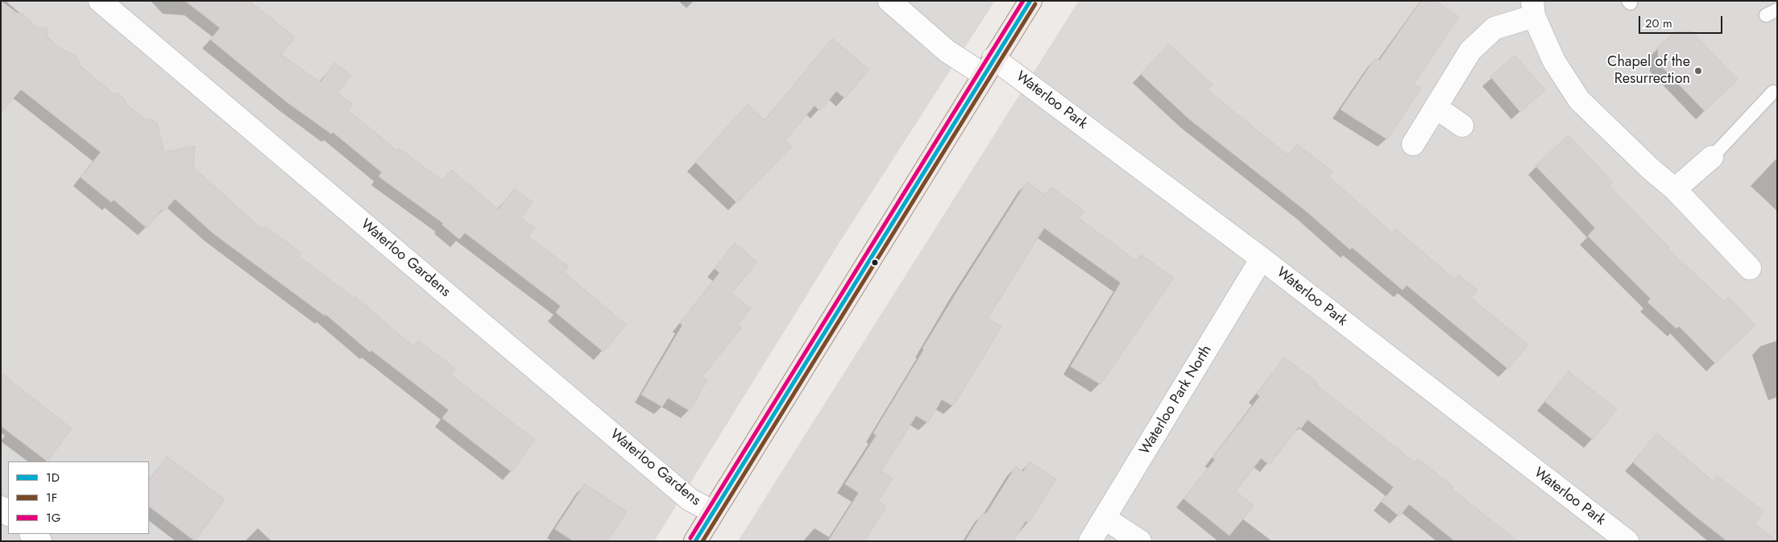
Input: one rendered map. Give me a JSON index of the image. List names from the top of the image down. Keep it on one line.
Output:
{"streets":{"street":["Waterloo Park","Waterloo Gardens","Waterloo Park North"]},"crossings":[["Waterloo Park","Waterloo Park North"]],"places":["Chapel of the Resurrection"],"lines":["transit line 1D","transit line 1G","transit line 1F"],"legend":["1D","1F","1G"],"scale_bar":"20 m"}
